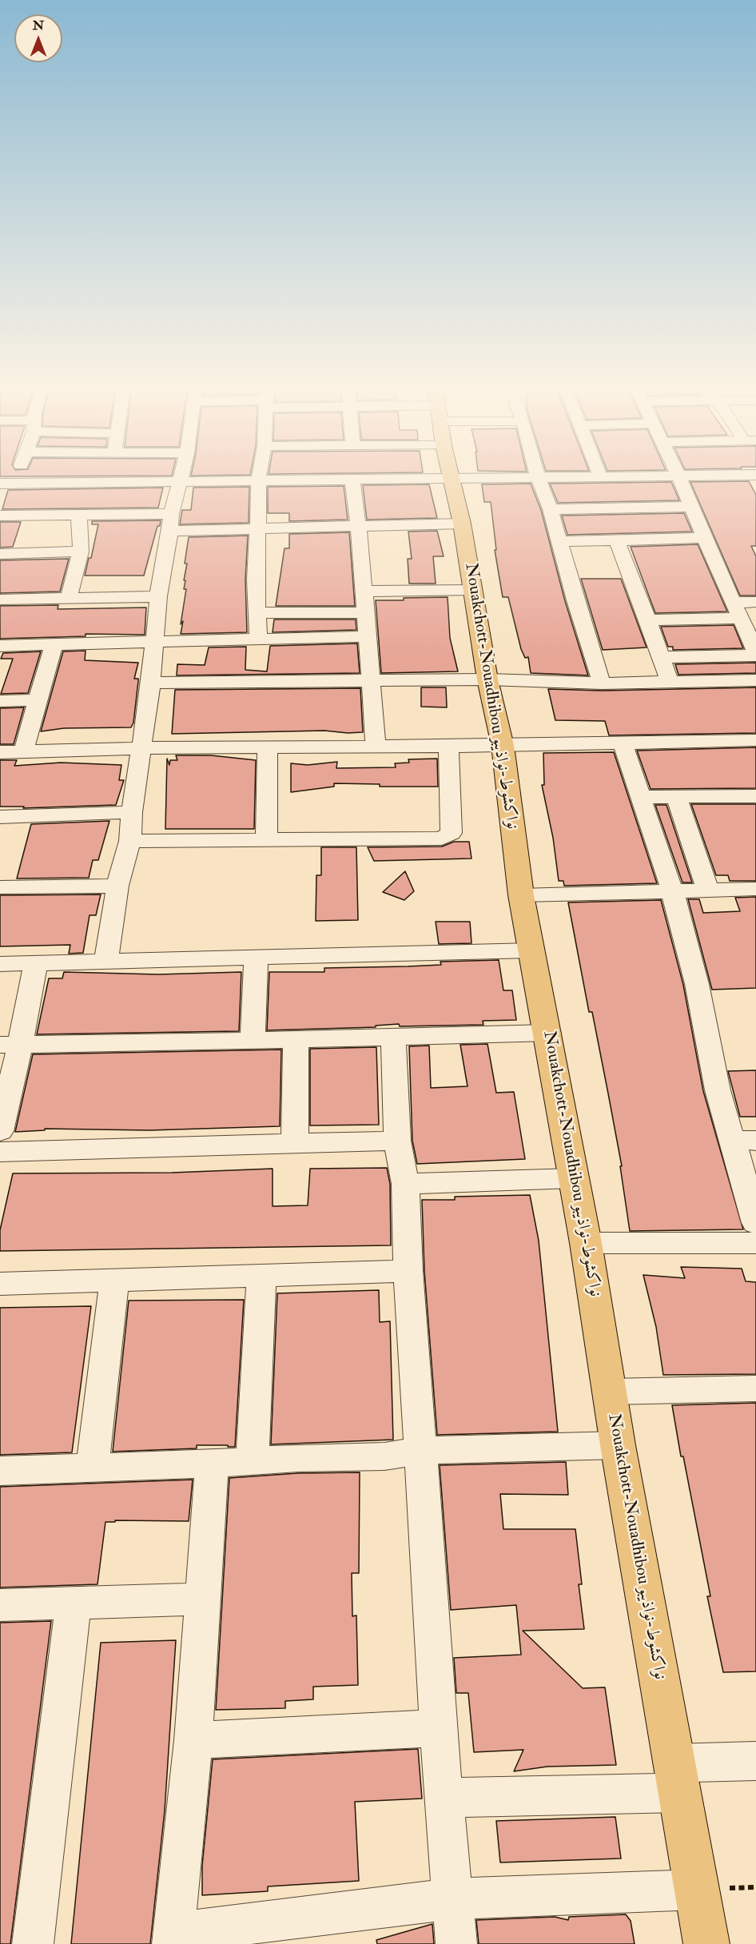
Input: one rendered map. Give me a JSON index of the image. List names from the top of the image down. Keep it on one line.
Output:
{"streets":{"highway":["Nouakchott-Nouadhibou نواكشوط-نواذيبو"]},"north":"top"}
